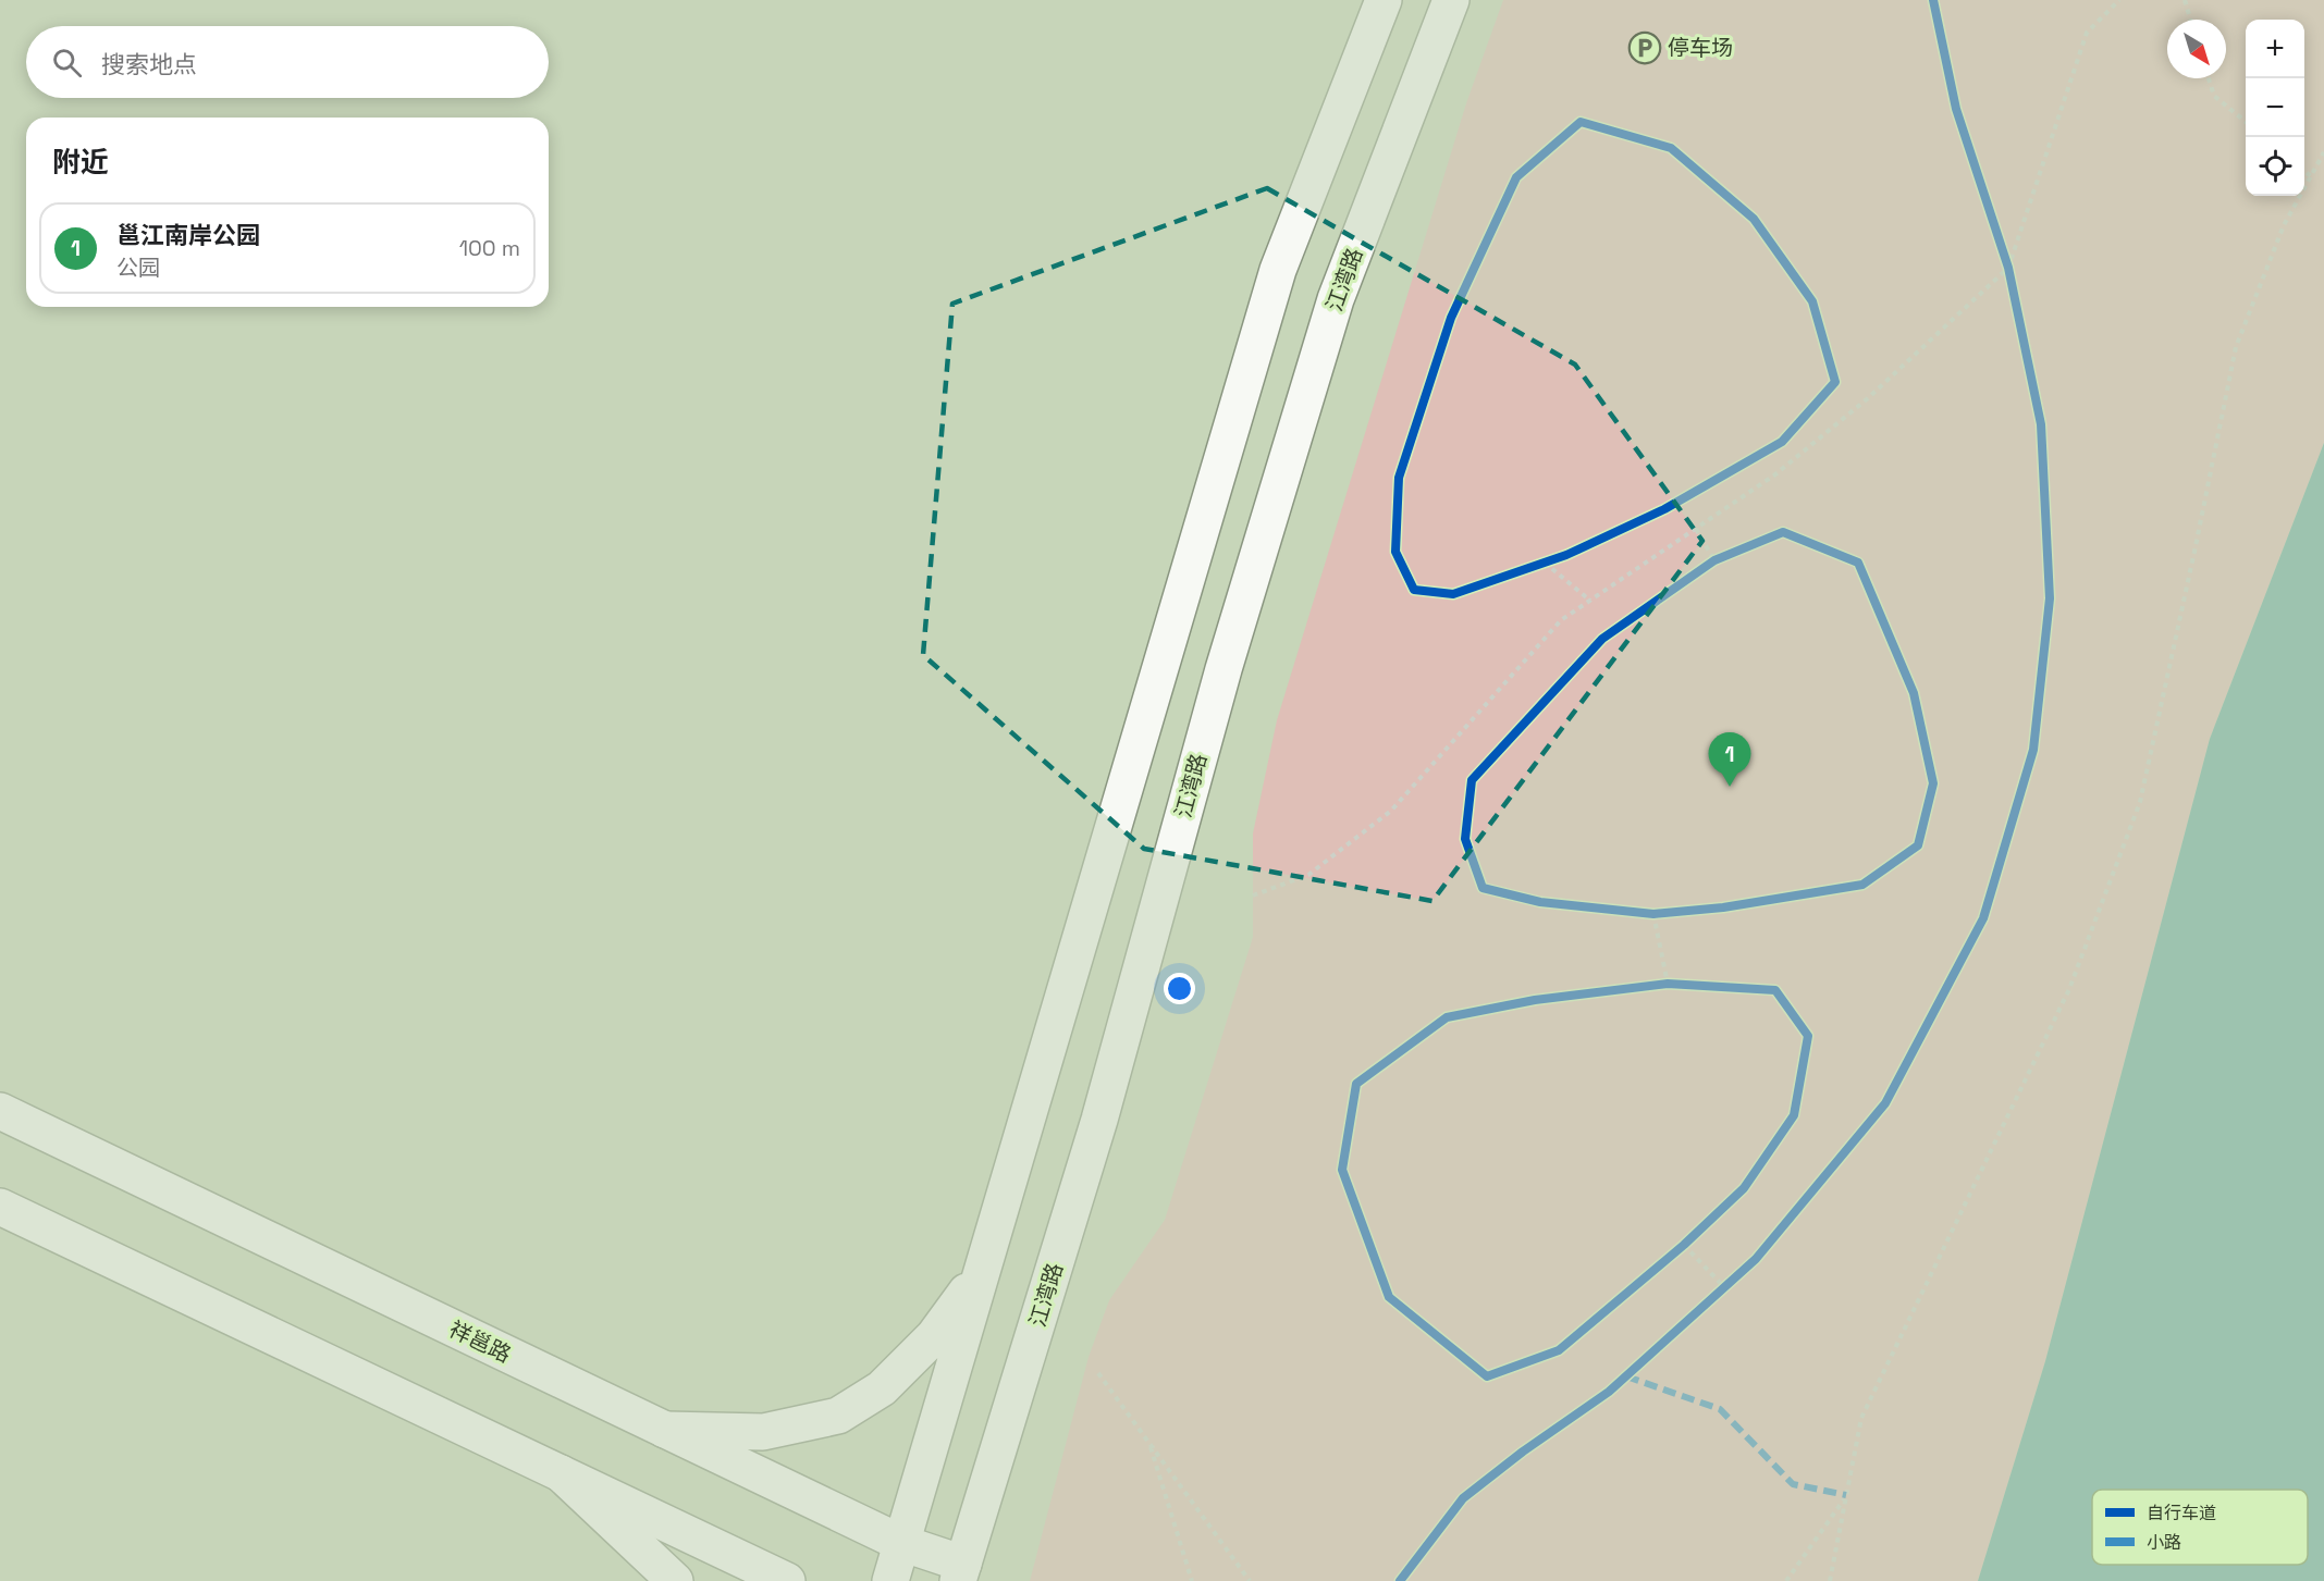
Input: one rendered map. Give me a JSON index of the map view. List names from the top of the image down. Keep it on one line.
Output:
{"streets":{"main road":["江湾路","祥邕路"]},"crossings":[["江湾路","祥邕路"]],"places":{"parking":["停车场"]},"legend":["自行车道","小路"],"north":"bottom right","page":{"map_buttons":["+","−"],"search":"搜索地点","heading":"附近","list":[{"mark":"1","name":"邕江南岸公园","note":"公园","value":"100 m"}],"pins":"1"}}
